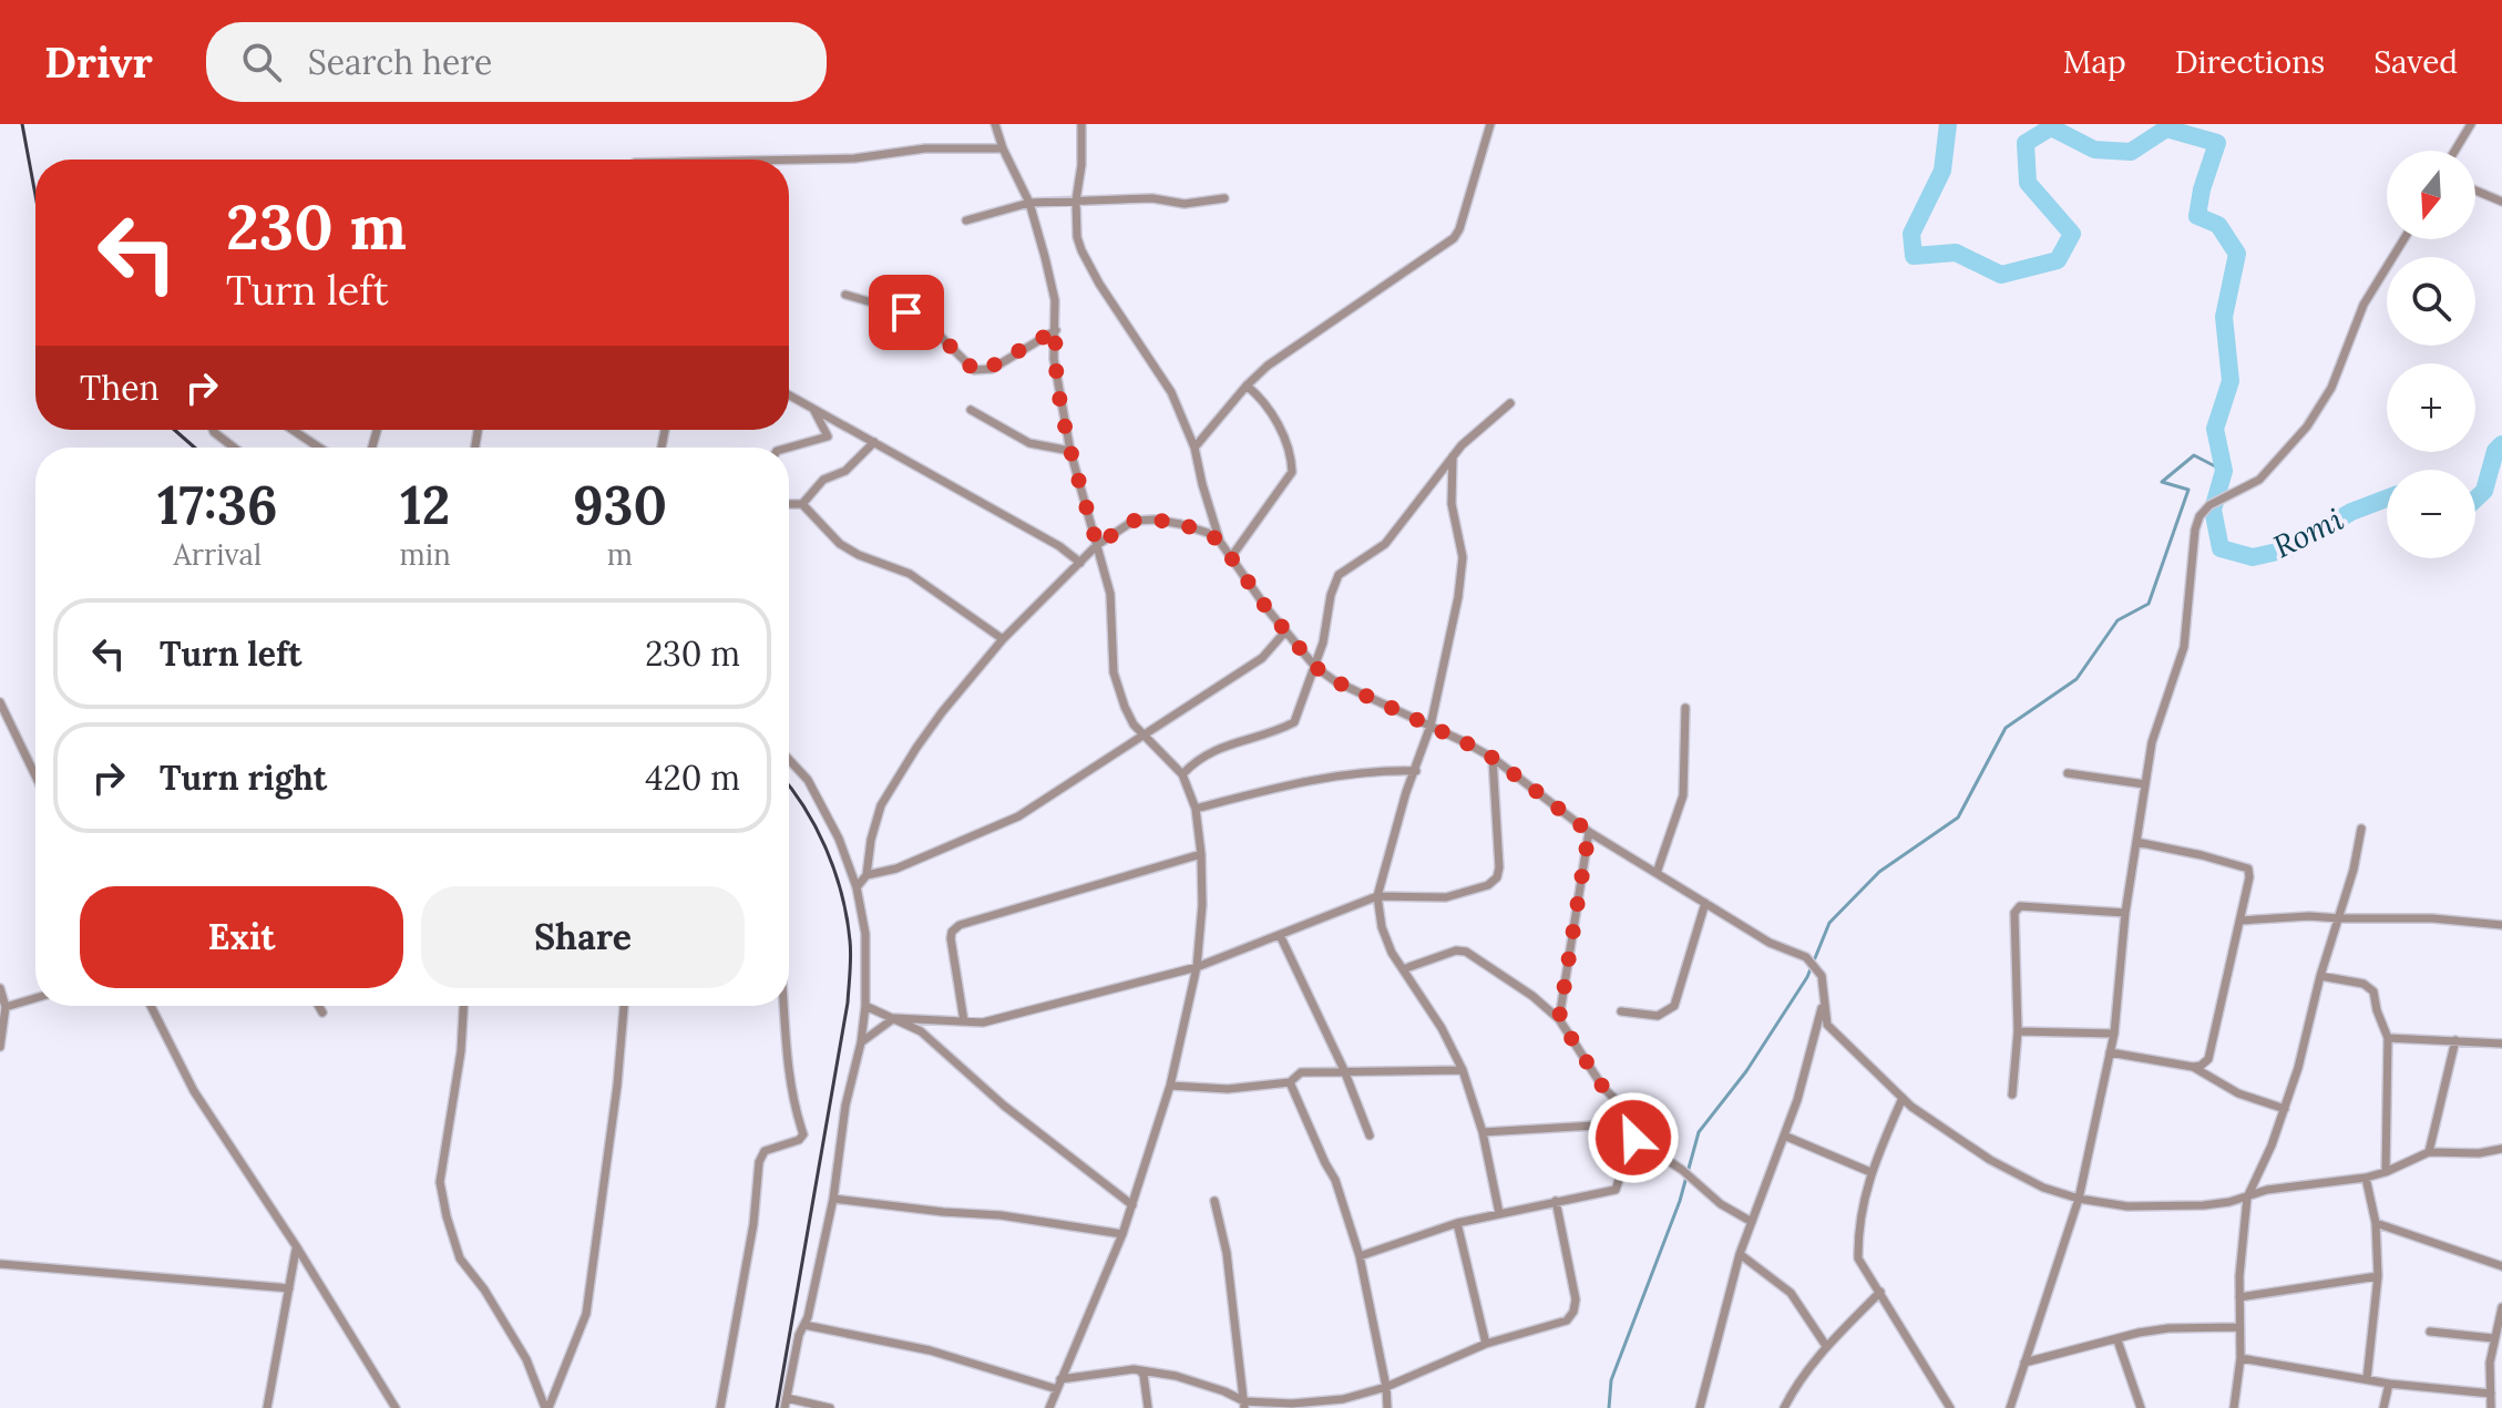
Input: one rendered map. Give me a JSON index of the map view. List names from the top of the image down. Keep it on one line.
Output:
{"water":["Romi"],"north":"bottom","page":{"header":"Drivr","search":"Search here","nav":["Map","Directions","Saved"],"map_buttons":["+","−"],"turn":["230 m","Turn left"],"then":"Then","eta":["17:36","Arrival","12","min","930","m"],"list":[{"name":"Turn left","value":"230 m"},{"name":"Turn right","value":"420 m"}],"buttons":["Exit","Share"]}}
